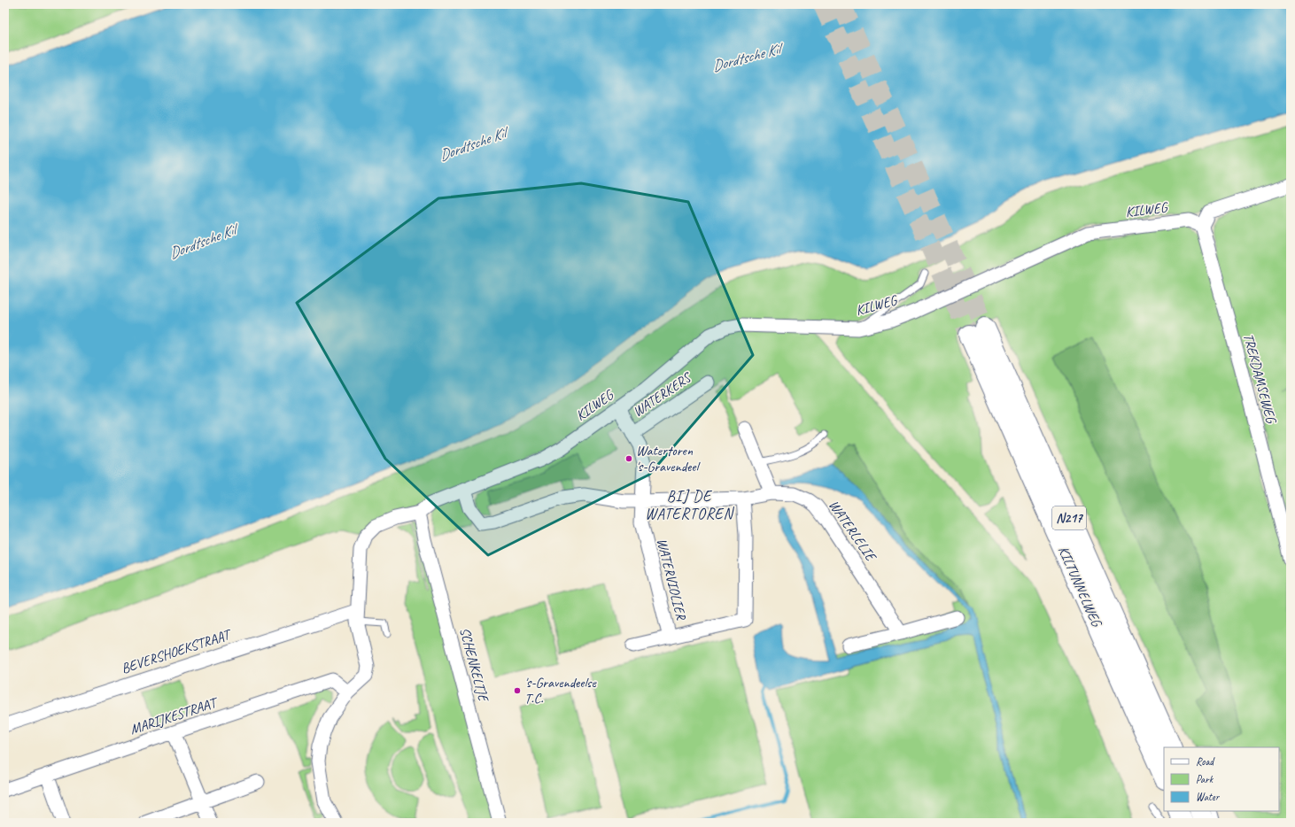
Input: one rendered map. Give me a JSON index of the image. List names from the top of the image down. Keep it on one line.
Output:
{"streets":{"main road":["N217","KILTUNNELWEG"],"street":["KILWEG","TREKDAMSEWEG","WATERKERS","WATERLELIE","WATERVIOLIER","BEVERSHOEKSTRAAT","SCHENKELTJE","MARIJKESTRAAT"]},"crossings":[["KILWEG","TREKDAMSEWEG"],["KILWEG","WATERVIOLIER"],["KILWEG","BEVERSHOEKSTRAAT"],["KILWEG","SCHENKELTJE"],["WATERKERS","WATERVIOLIER"],["WATERLELIE","WATERVIOLIER"]],"districts":["BIJ DE WATERTOREN"],"water":["Dordtsche Kil"],"places":["Watertoren 's-Gravendeel","'s-Gravendeelse T.C."],"legend":["Road","Park","Water"]}
